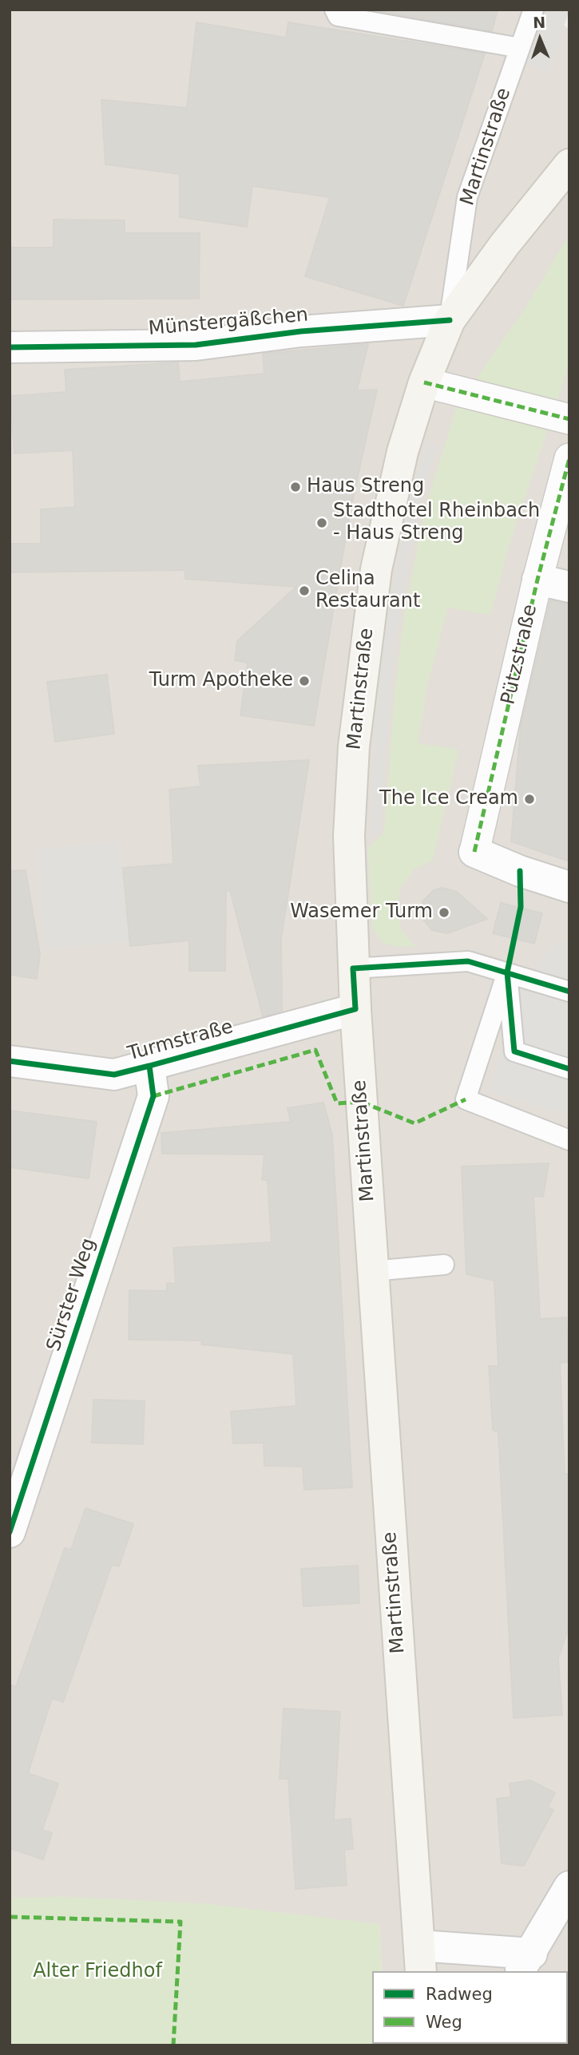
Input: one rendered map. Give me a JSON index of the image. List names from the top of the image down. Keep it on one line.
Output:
{"streets":{"main road":["Martinstraße"],"street":["Münstergäßchen","Pützstraße","Turmstraße","Sürster Weg"]},"crossings":[["Martinstraße","Münstergäßchen"],["Martinstraße","Turmstraße"],["Turmstraße","Sürster Weg"]],"parks":["Alter Friedhof"],"places":["Haus Streng","Stadthotel Rheinbach - Haus Streng","Celina Restaurant","Turm Apotheke","The Ice Cream","Wasemer Turm"],"legend":["Radweg","Weg"],"north":"top"}
